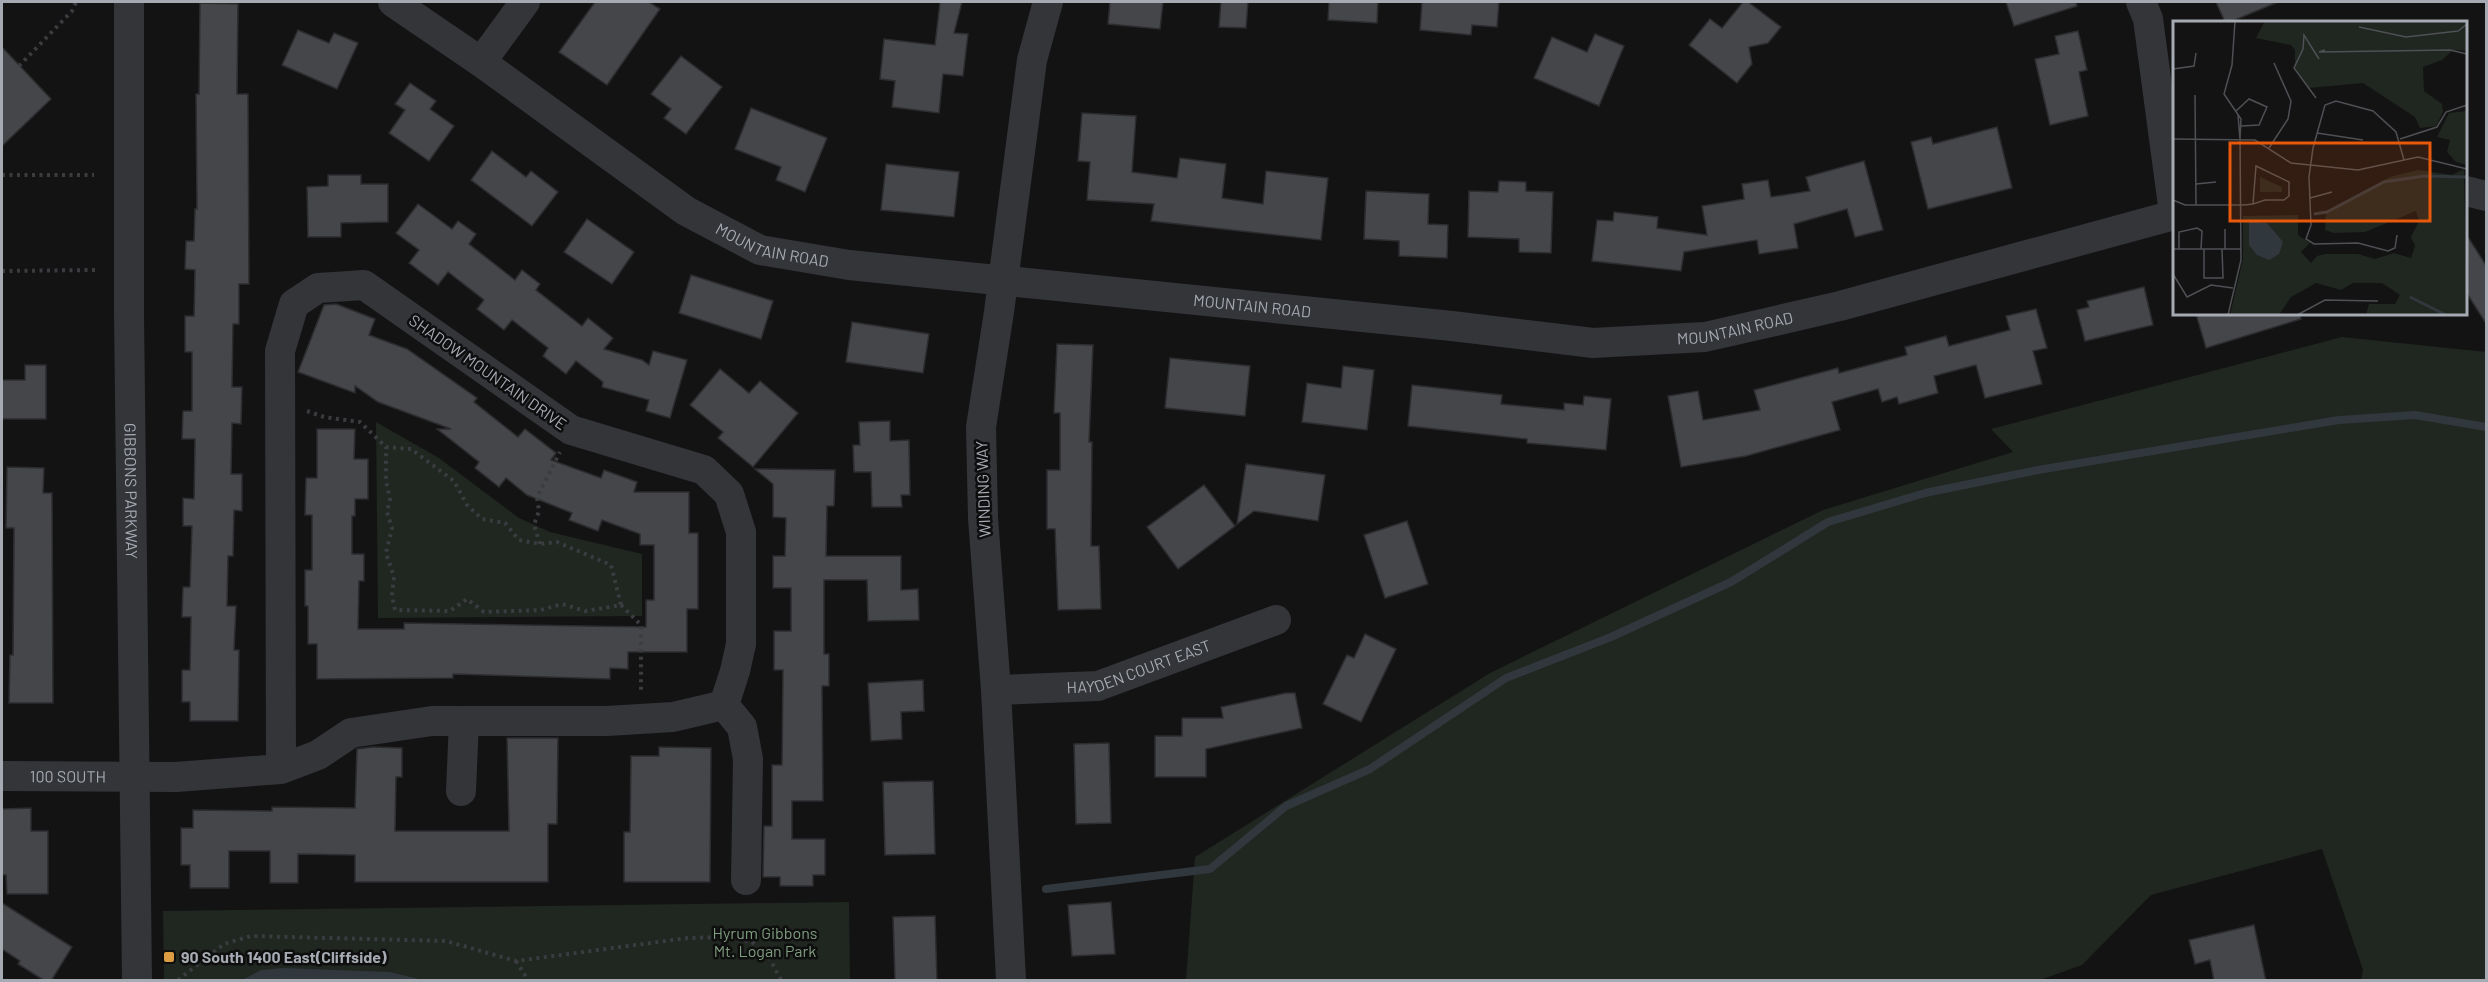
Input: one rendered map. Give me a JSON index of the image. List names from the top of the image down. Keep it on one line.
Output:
{"streets":{"street":["MOUNTAIN ROAD","SHADOW MOUNTAIN DRIVE","WINDING WAY","GIBBONS PARKWAY","HAYDEN COURT EAST","100 SOUTH"]},"crossings":[["MOUNTAIN ROAD","WINDING WAY"],["WINDING WAY","HAYDEN COURT EAST"],["GIBBONS PARKWAY","100 SOUTH"]],"parks":["Hyrum Gibbons Mt. Logan Park"],"places":{"transit":["90 South 1400 East(Cliffside)"]}}
